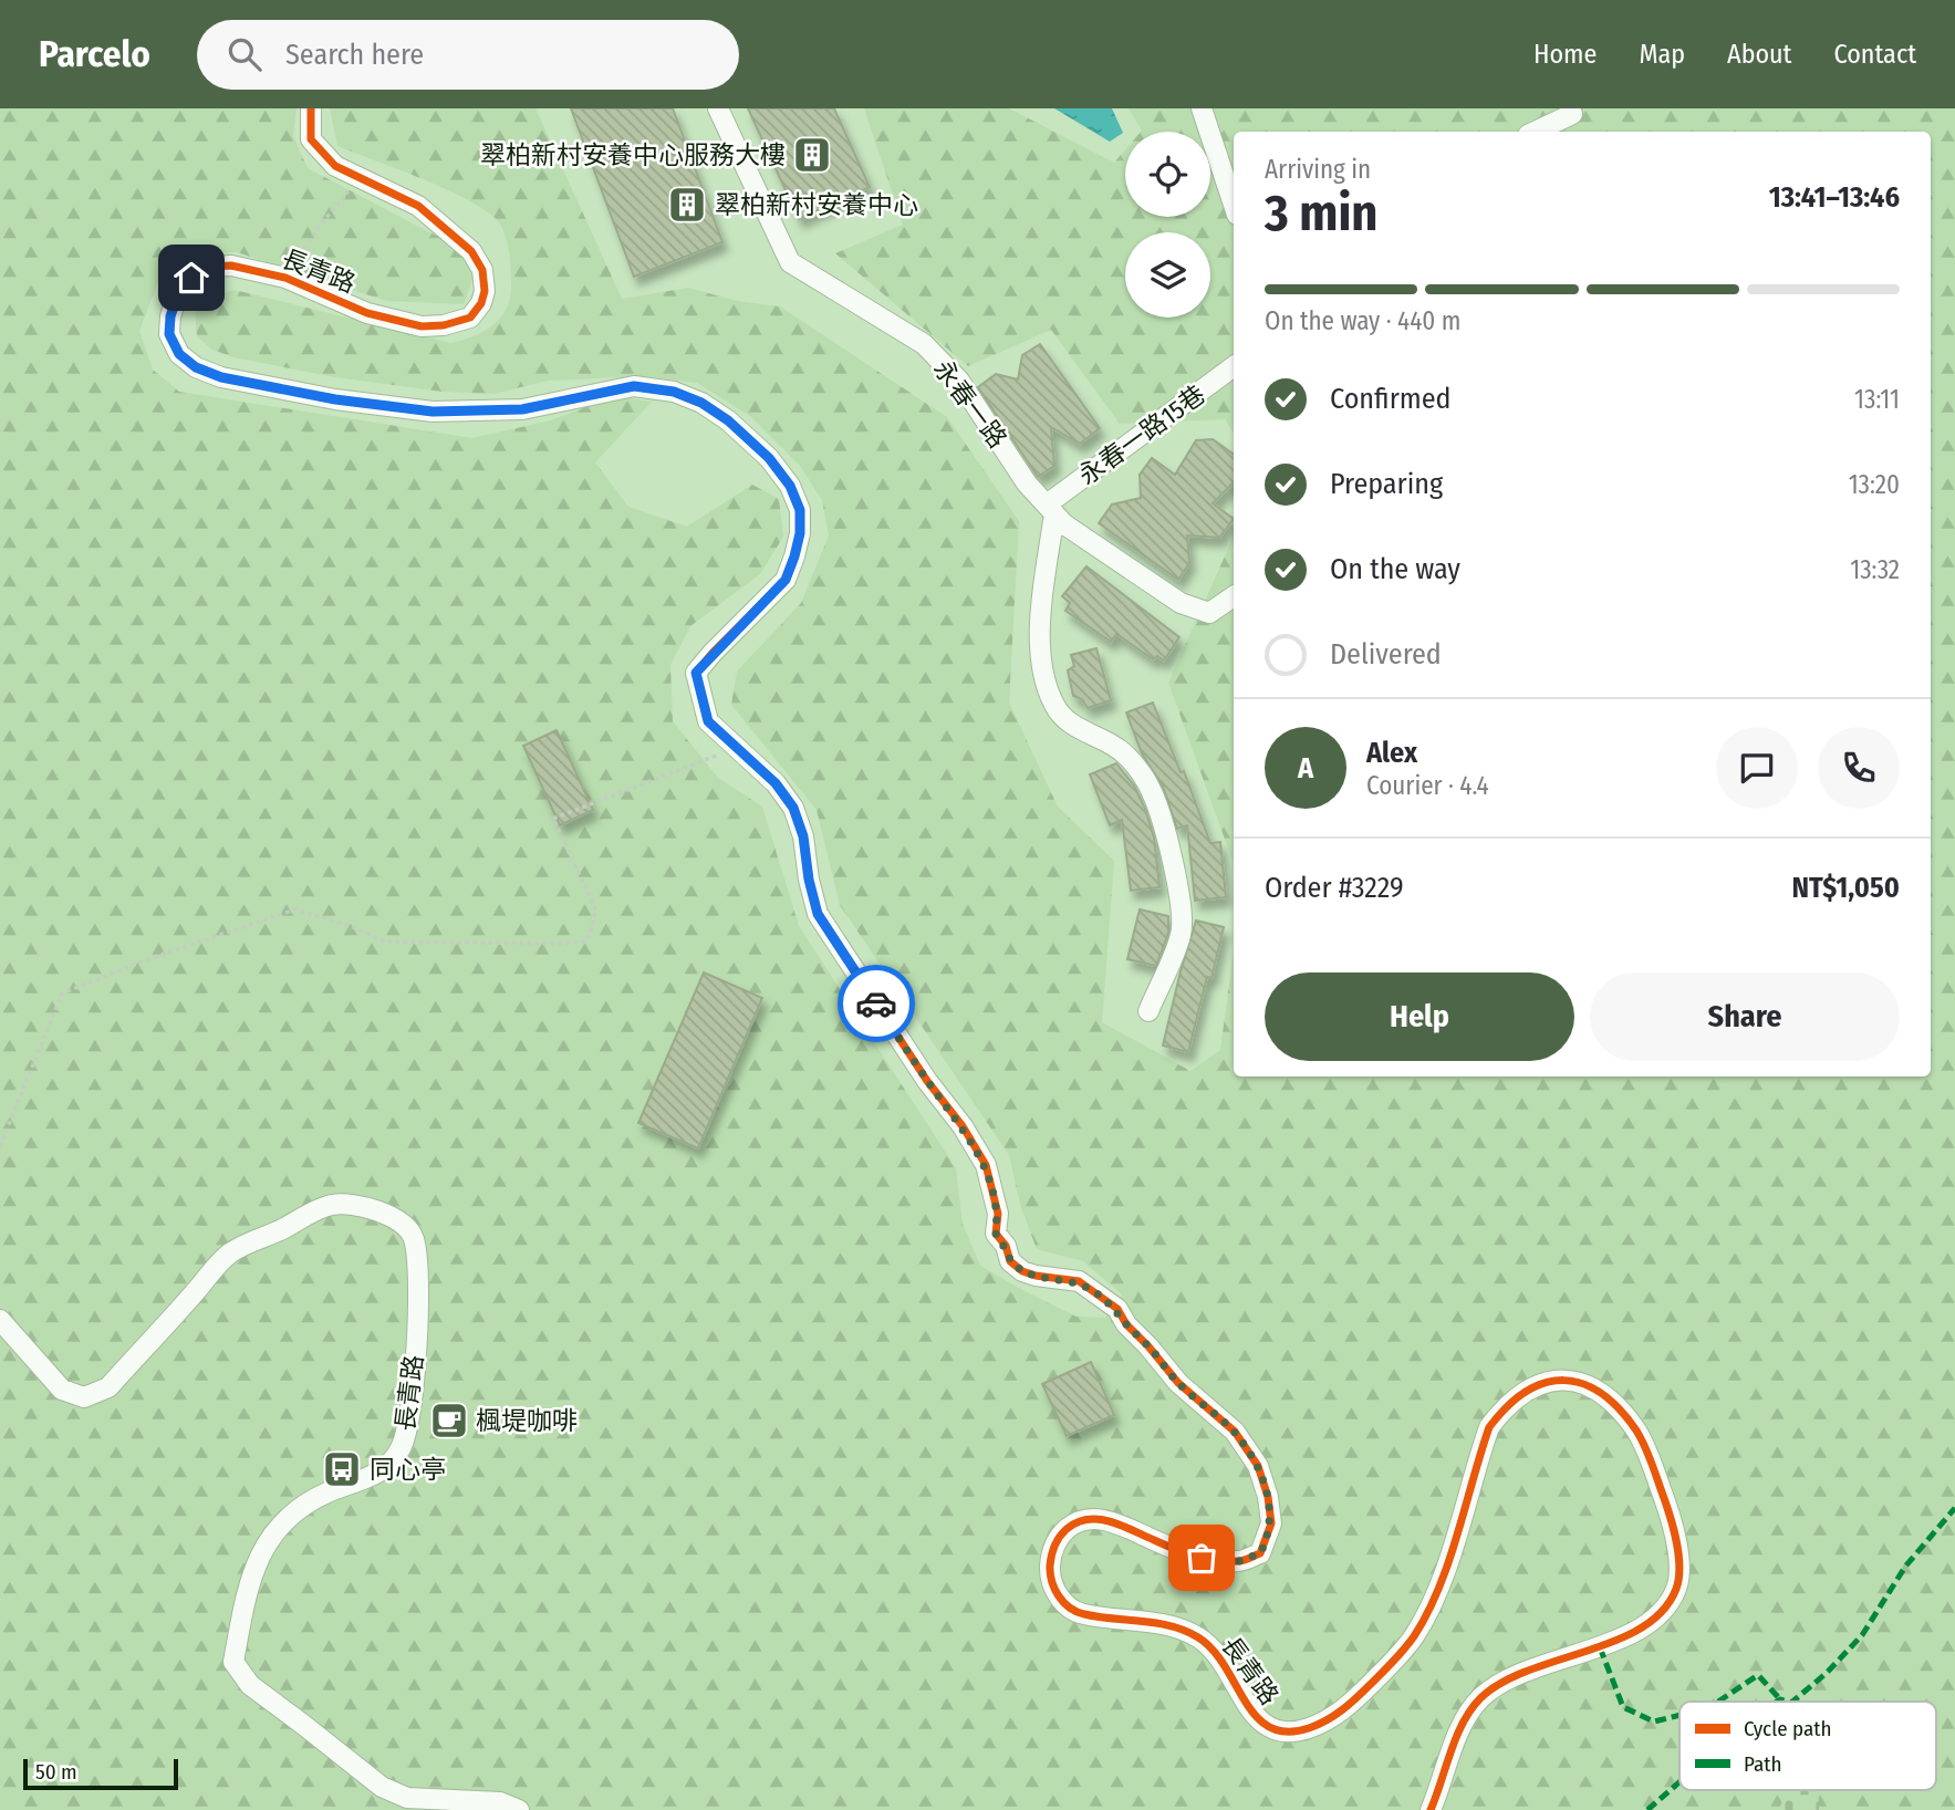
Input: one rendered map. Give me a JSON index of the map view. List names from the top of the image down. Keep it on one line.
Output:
{"streets":{"street":["長青路","永春一路","永春一路15巷"]},"crossings":[["永春一路","永春一路15巷"]],"places":{"building":["翠柏新村安養中心服務大樓","翠柏新村安養中心"],"cafe":["楓堤咖啡"],"bus stop":["同心亭"]},"legend":["Cycle path","Path"],"scale_bar":"50 m","page":{"header":"Parcelo","search":"Search here","nav":["Home","Map","About","Contact"],"heading":["3 min","Arriving in","13:41–13:46"],"panel":["Alex","Courier · 4.4","Order #3229","NT$1,050"],"bar":"On the way · 440 m","list":[["Confirmed","13:11"],["Preparing","13:20"],["On the way","13:32"],"Delivered"],"round":"A","buttons":["Help","Share"],"scale":"50 m"}}
